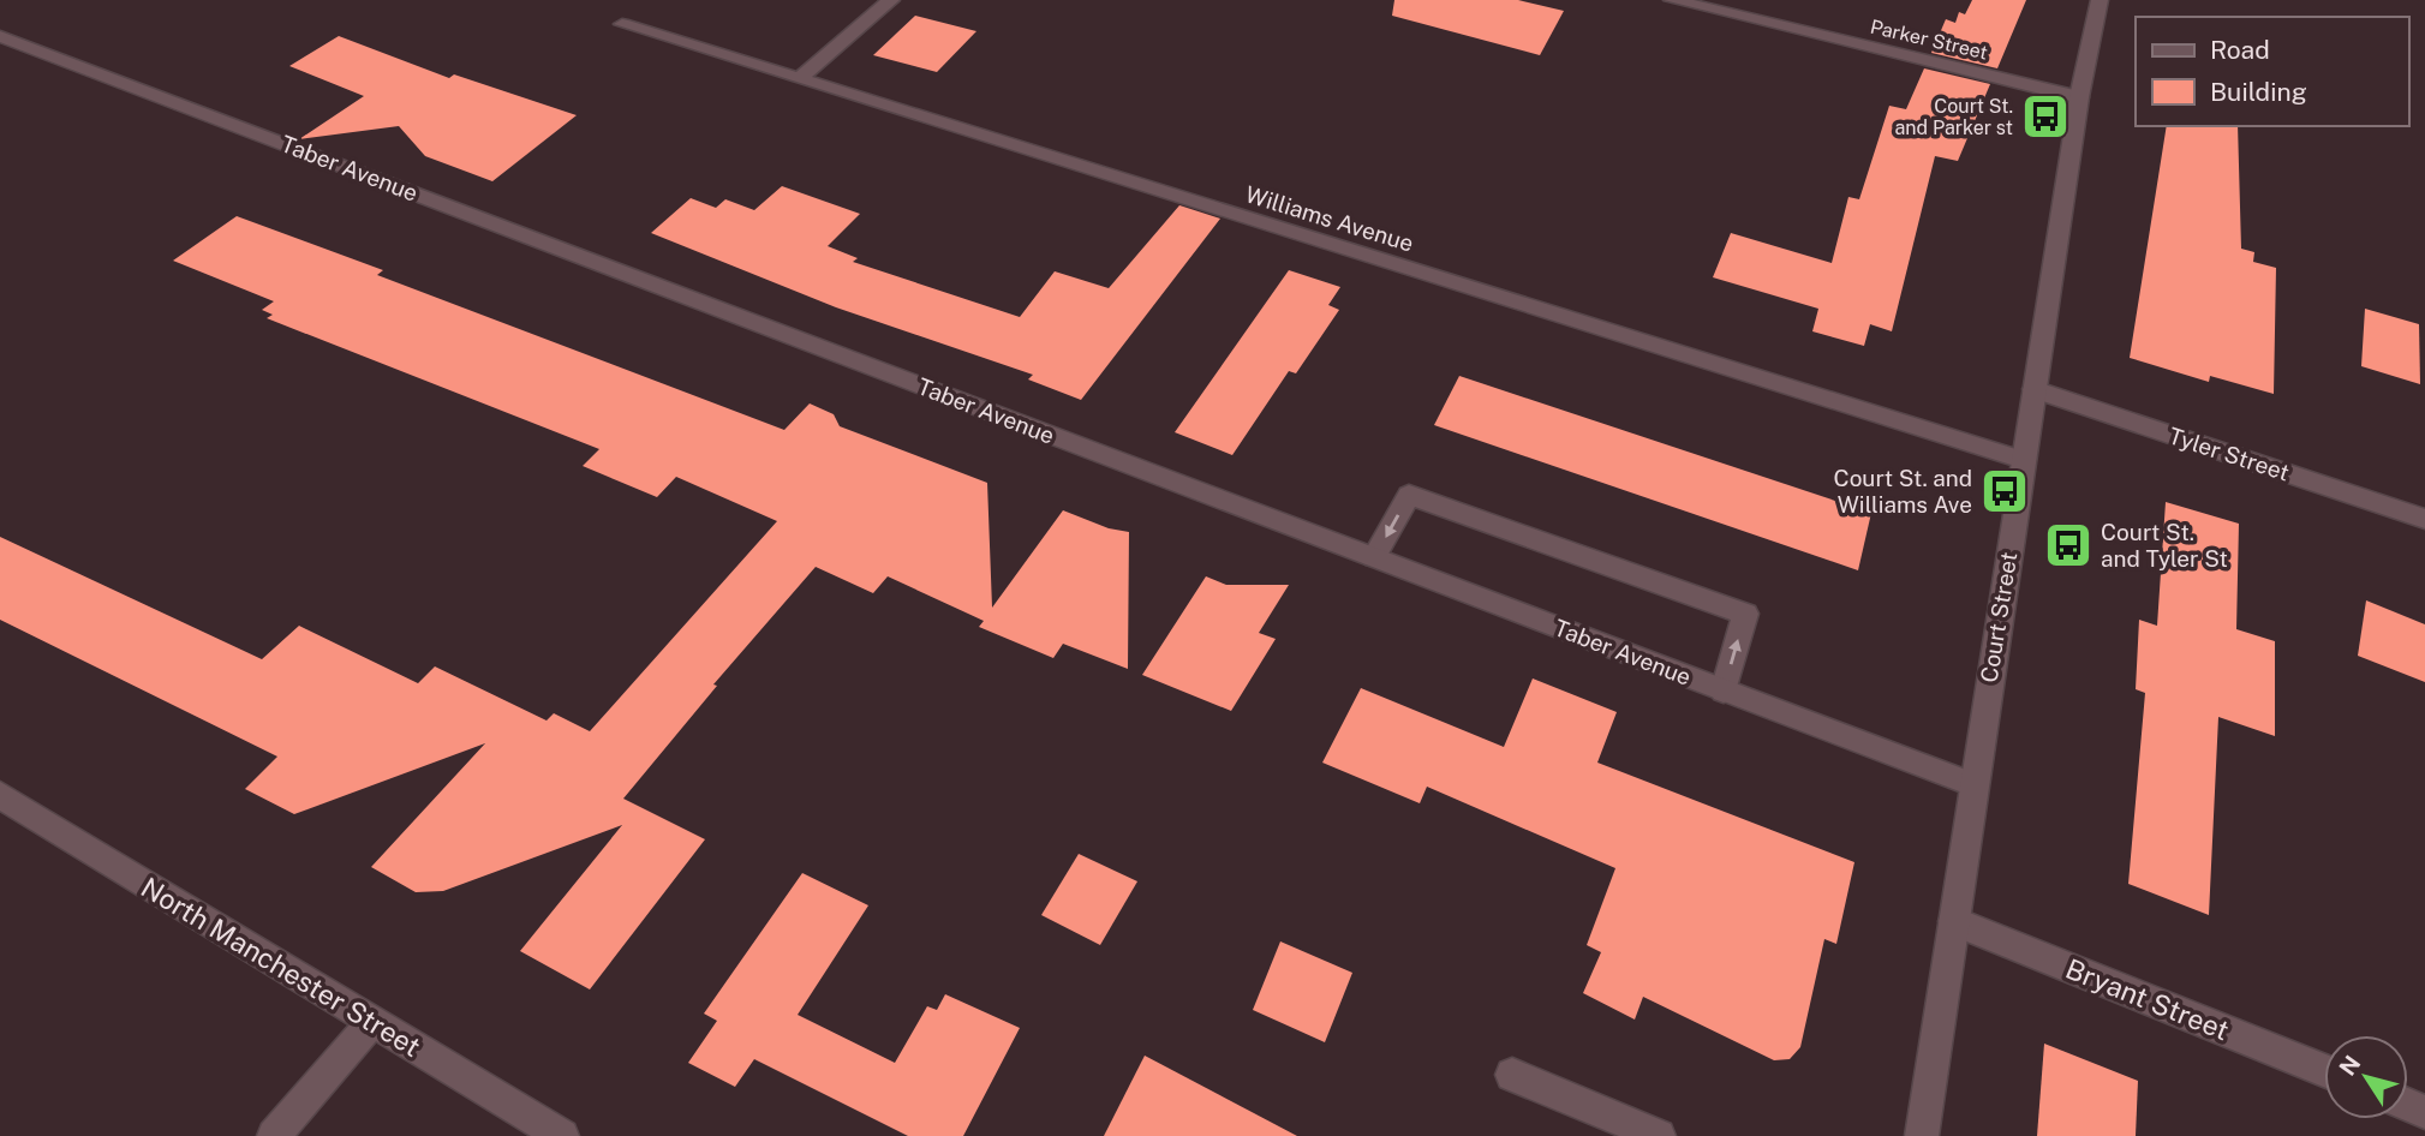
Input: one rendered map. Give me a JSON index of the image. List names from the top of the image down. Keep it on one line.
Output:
{"streets":{"street":["Parker Street","Taber Avenue","Williams Avenue","Tyler Street","Court Street","North Manchester Street","Bryant Street"]},"crossings":[["Parker Street","Court Street"],["Taber Avenue","Court Street"],["Williams Avenue","Court Street"],["Tyler Street","Court Street"],["Court Street","Bryant Street"]],"places":{"bus stop":["Court St. and Parker st","Court St. and Williams Ave","Court St. and Tyler St"]},"legend":["Road","Building"],"north":"top left"}
